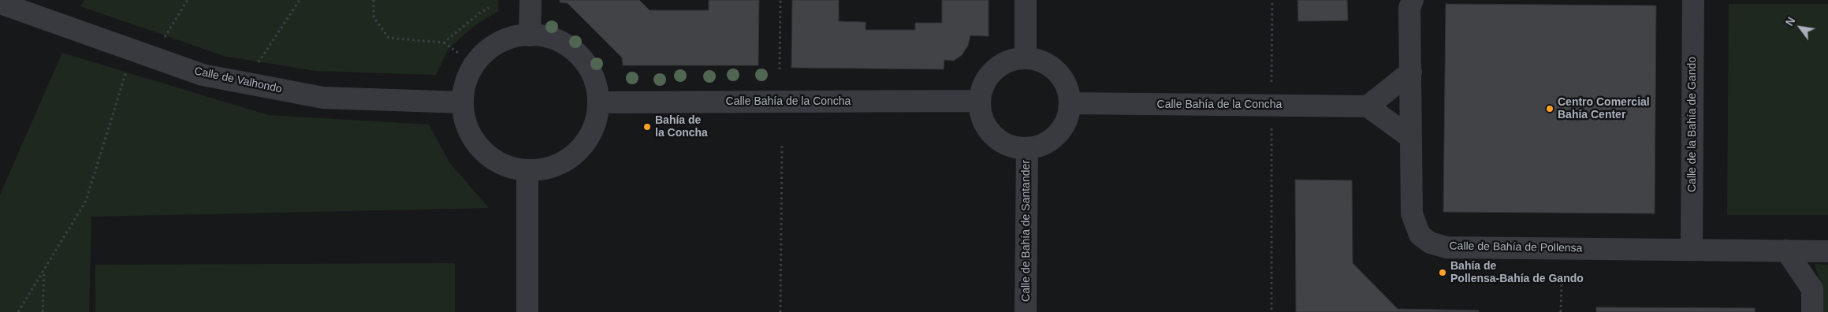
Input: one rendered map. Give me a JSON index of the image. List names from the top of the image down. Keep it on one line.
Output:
{"streets":{"street":["Calle de Valhondo","Calle Bahía de la Concha","Calle de la Bahía de Gando","Calle de Bahía de Santander","Calle de Bahía de Pollensa"]},"crossings":[["Calle de Valhondo","Calle Bahía de la Concha"],["Calle Bahía de la Concha","Calle de Bahía de Santander"],["Calle de la Bahía de Gando","Calle de Bahía de Pollensa"]],"places":["Centro Comercial Bahía Center","Bahía de la Concha","Bahía de Pollensa-Bahía de Gando"],"north":"top left"}
